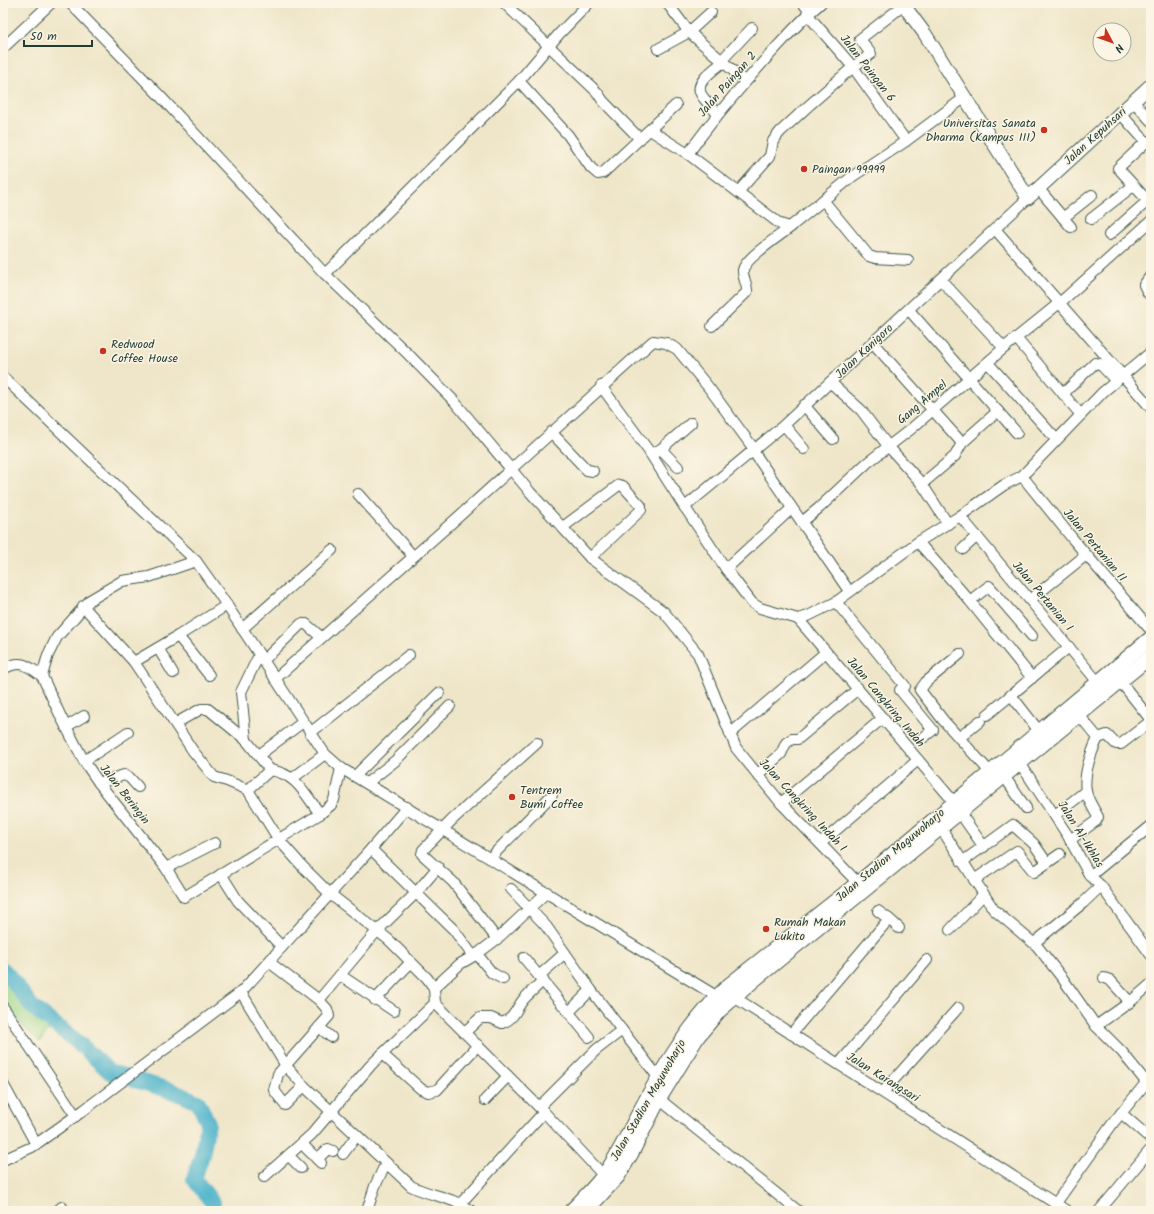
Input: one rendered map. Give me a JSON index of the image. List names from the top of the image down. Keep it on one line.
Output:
{"streets":{"main road":["Jalan Stadion Maguwoharjo"],"street":["Jalan Paingan 6","Jalan Paingan 2","Jalan Kepuhsari","Jalan Kanigoro","Gang Ampel","Jalan Pertanian II","Jalan Pertanian I","Jalan Cangkring Indah","Jalan Beringin","Jalan Cangkring Indah I","Jalan Al-Ikhlas","Jalan Karangsari"]},"crossings":[["Jalan Paingan 6","Jalan Paingan 2"],["Jalan Kepuhsari","Jalan Kanigoro"],["Jalan Pertanian I","Jalan Stadion Maguwoharjo"],["Jalan Cangkring Indah","Jalan Stadion Maguwoharjo"],["Jalan Cangkring Indah I","Jalan Stadion Maguwoharjo"],["Jalan Al-Ikhlas","Jalan Stadion Maguwoharjo"],["Jalan Stadion Maguwoharjo","Jalan Karangsari"]],"places":["Universitas Sanata Dharma (Kampus III)","Paingan 99999","Redwood Coffee House","Tentrem Bumi Coffee","Rumah Makan Lukito"],"scale_bar":"50 m","north":"bottom right"}
